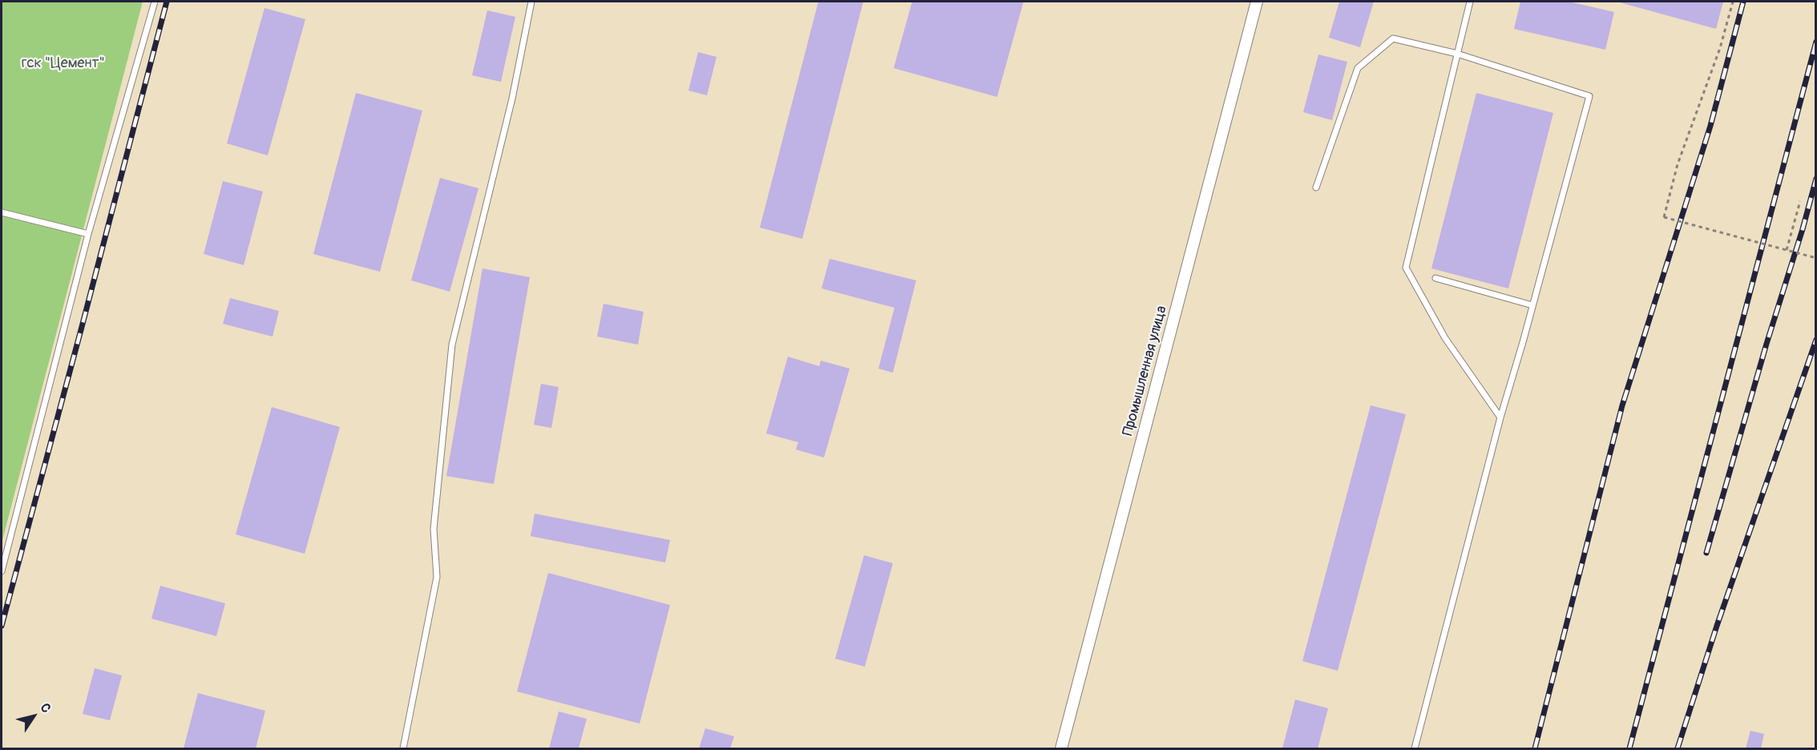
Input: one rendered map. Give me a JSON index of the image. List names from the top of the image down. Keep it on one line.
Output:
{"streets":{"street":["Промышленная улица"]},"parks":["гск \"Цемент\""],"north":"top right"}
